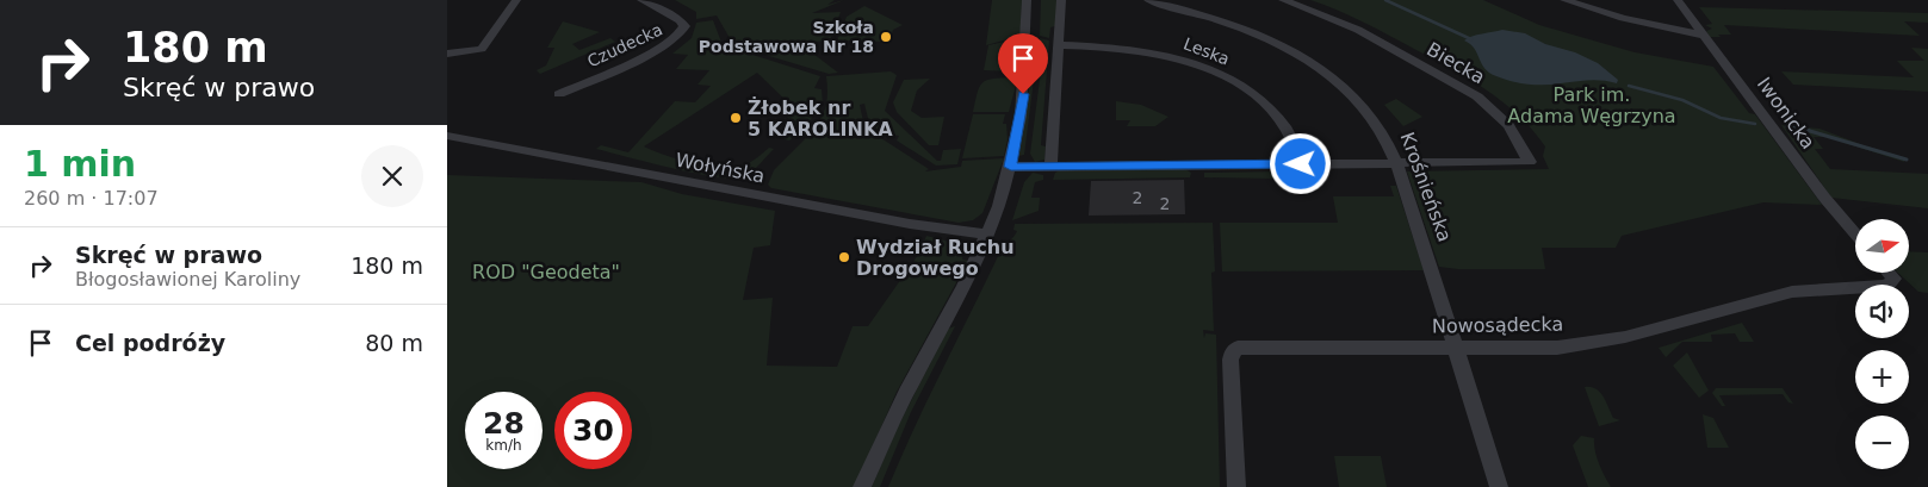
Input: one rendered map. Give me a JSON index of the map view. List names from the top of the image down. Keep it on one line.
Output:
{"streets":{"street":["Czudecka","Leska","Biecka","Iwonicka","Wołyńska","Krośnieńska","Nowosądecka"]},"crossings":[["Biecka","Krośnieńska"],["Krośnieńska","Nowosądecka"]],"parks":["Park im. Adama Węgrzyna","ROD \"Geodeta\""],"places":["Szkoła Podstawowa Nr 18","Żłobek nr 5 KAROLINKA","Wydział Ruchu Drogowego"],"house_numbers":["2","2"],"north":"right","page":{"turn":["180 m","Skręć w prawo"],"heading":["1 min","260 m · 17:07"],"map_buttons":["+","−"],"list":[{"name":"Skręć w prawo","note":"Błogosławionej Karoliny","value":"180 m"},{"name":"Cel podróży","value":"80 m"}],"speed":"28 km/h","limit":"30"}}
